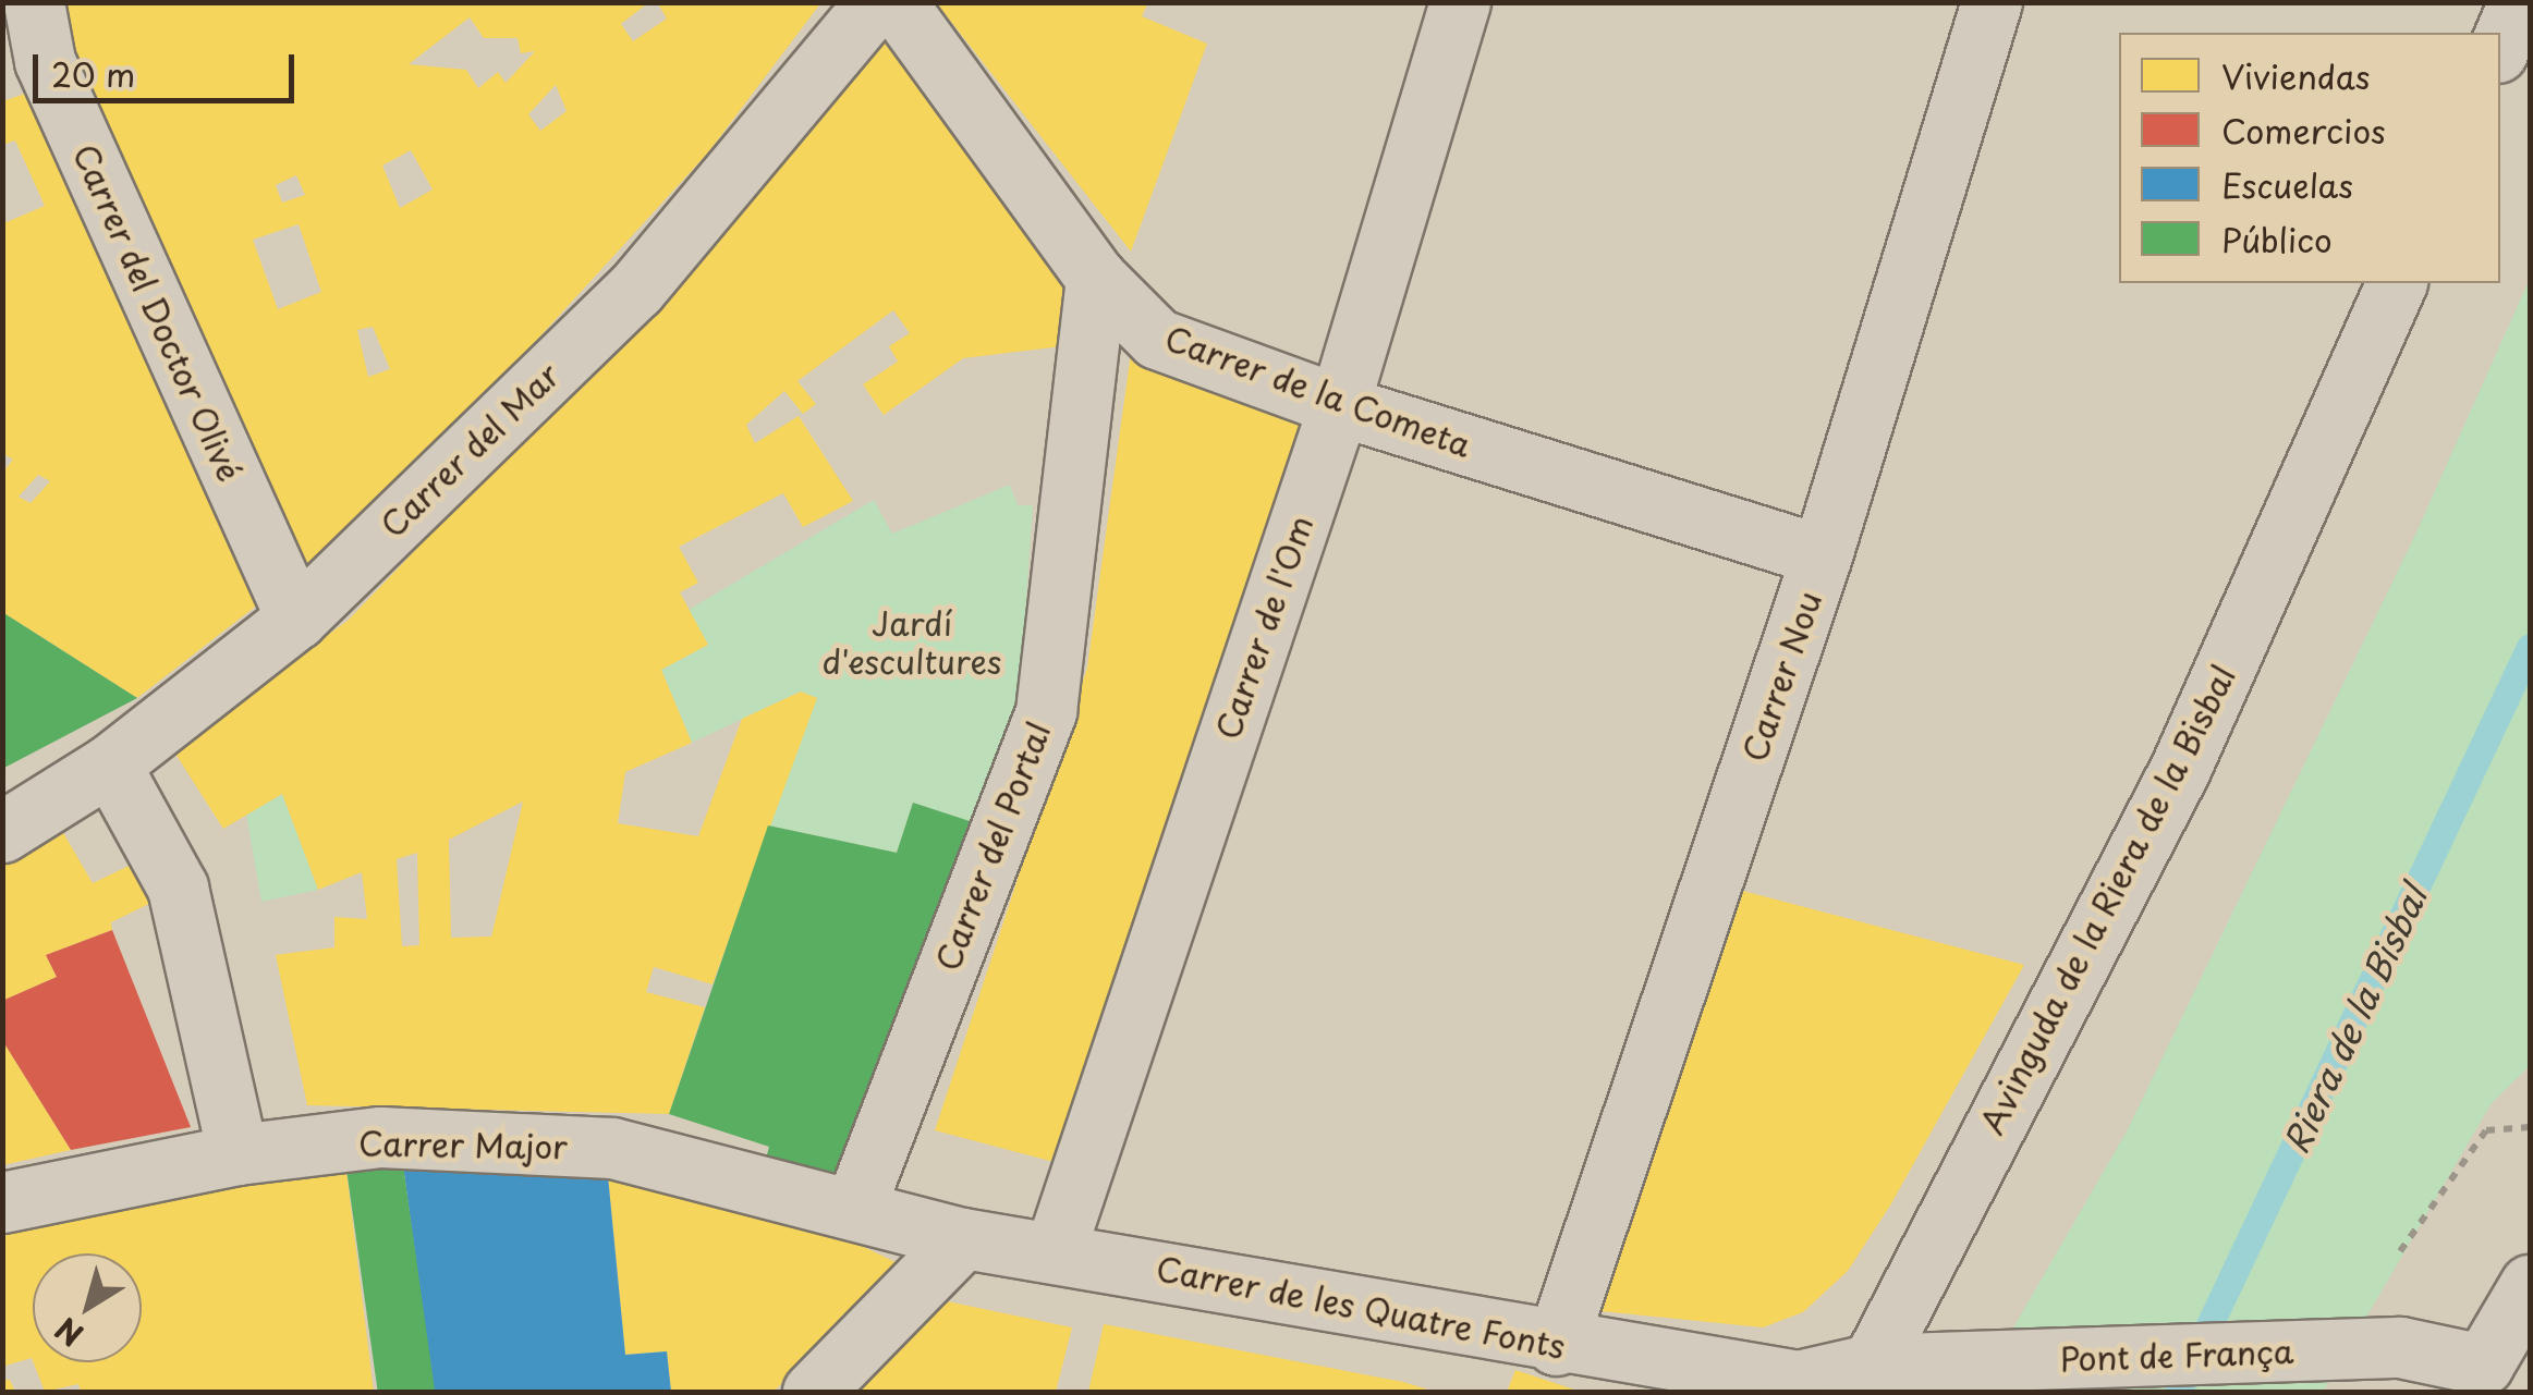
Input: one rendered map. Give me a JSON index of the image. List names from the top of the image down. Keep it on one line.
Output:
{"streets":{"street":["Carrer del Doctor Olivé","Carrer de la Cometa","Carrer del Mar","Carrer de l'Om","Carrer Nou","Carrer del Portal","Avinguda de la Riera de la Bisbal","Carrer Major","Carrer de les Quatre Fonts","Pont de França"]},"crossings":[["Carrer del Doctor Olivé","Carrer del Mar"],["Carrer de la Cometa","Carrer de l'Om"],["Carrer de la Cometa","Carrer Nou"],["Carrer de la Cometa","Carrer del Portal"],["Carrer de l'Om","Carrer de les Quatre Fonts"],["Carrer Nou","Carrer de les Quatre Fonts"],["Carrer del Portal","Carrer Major"],["Carrer del Portal","Carrer de les Quatre Fonts"],["Avinguda de la Riera de la Bisbal","Carrer de les Quatre Fonts"],["Avinguda de la Riera de la Bisbal","Pont de França"],["Carrer Major","Carrer de les Quatre Fonts"],["Carrer de les Quatre Fonts","Pont de França"]],"water":["Riera de la Bisbal"],"parks":["Jardí d'escultures"],"legend":["Viviendas","Comercios","Escuelas","Público"],"scale_bar":"20 m","north":"bottom left"}
